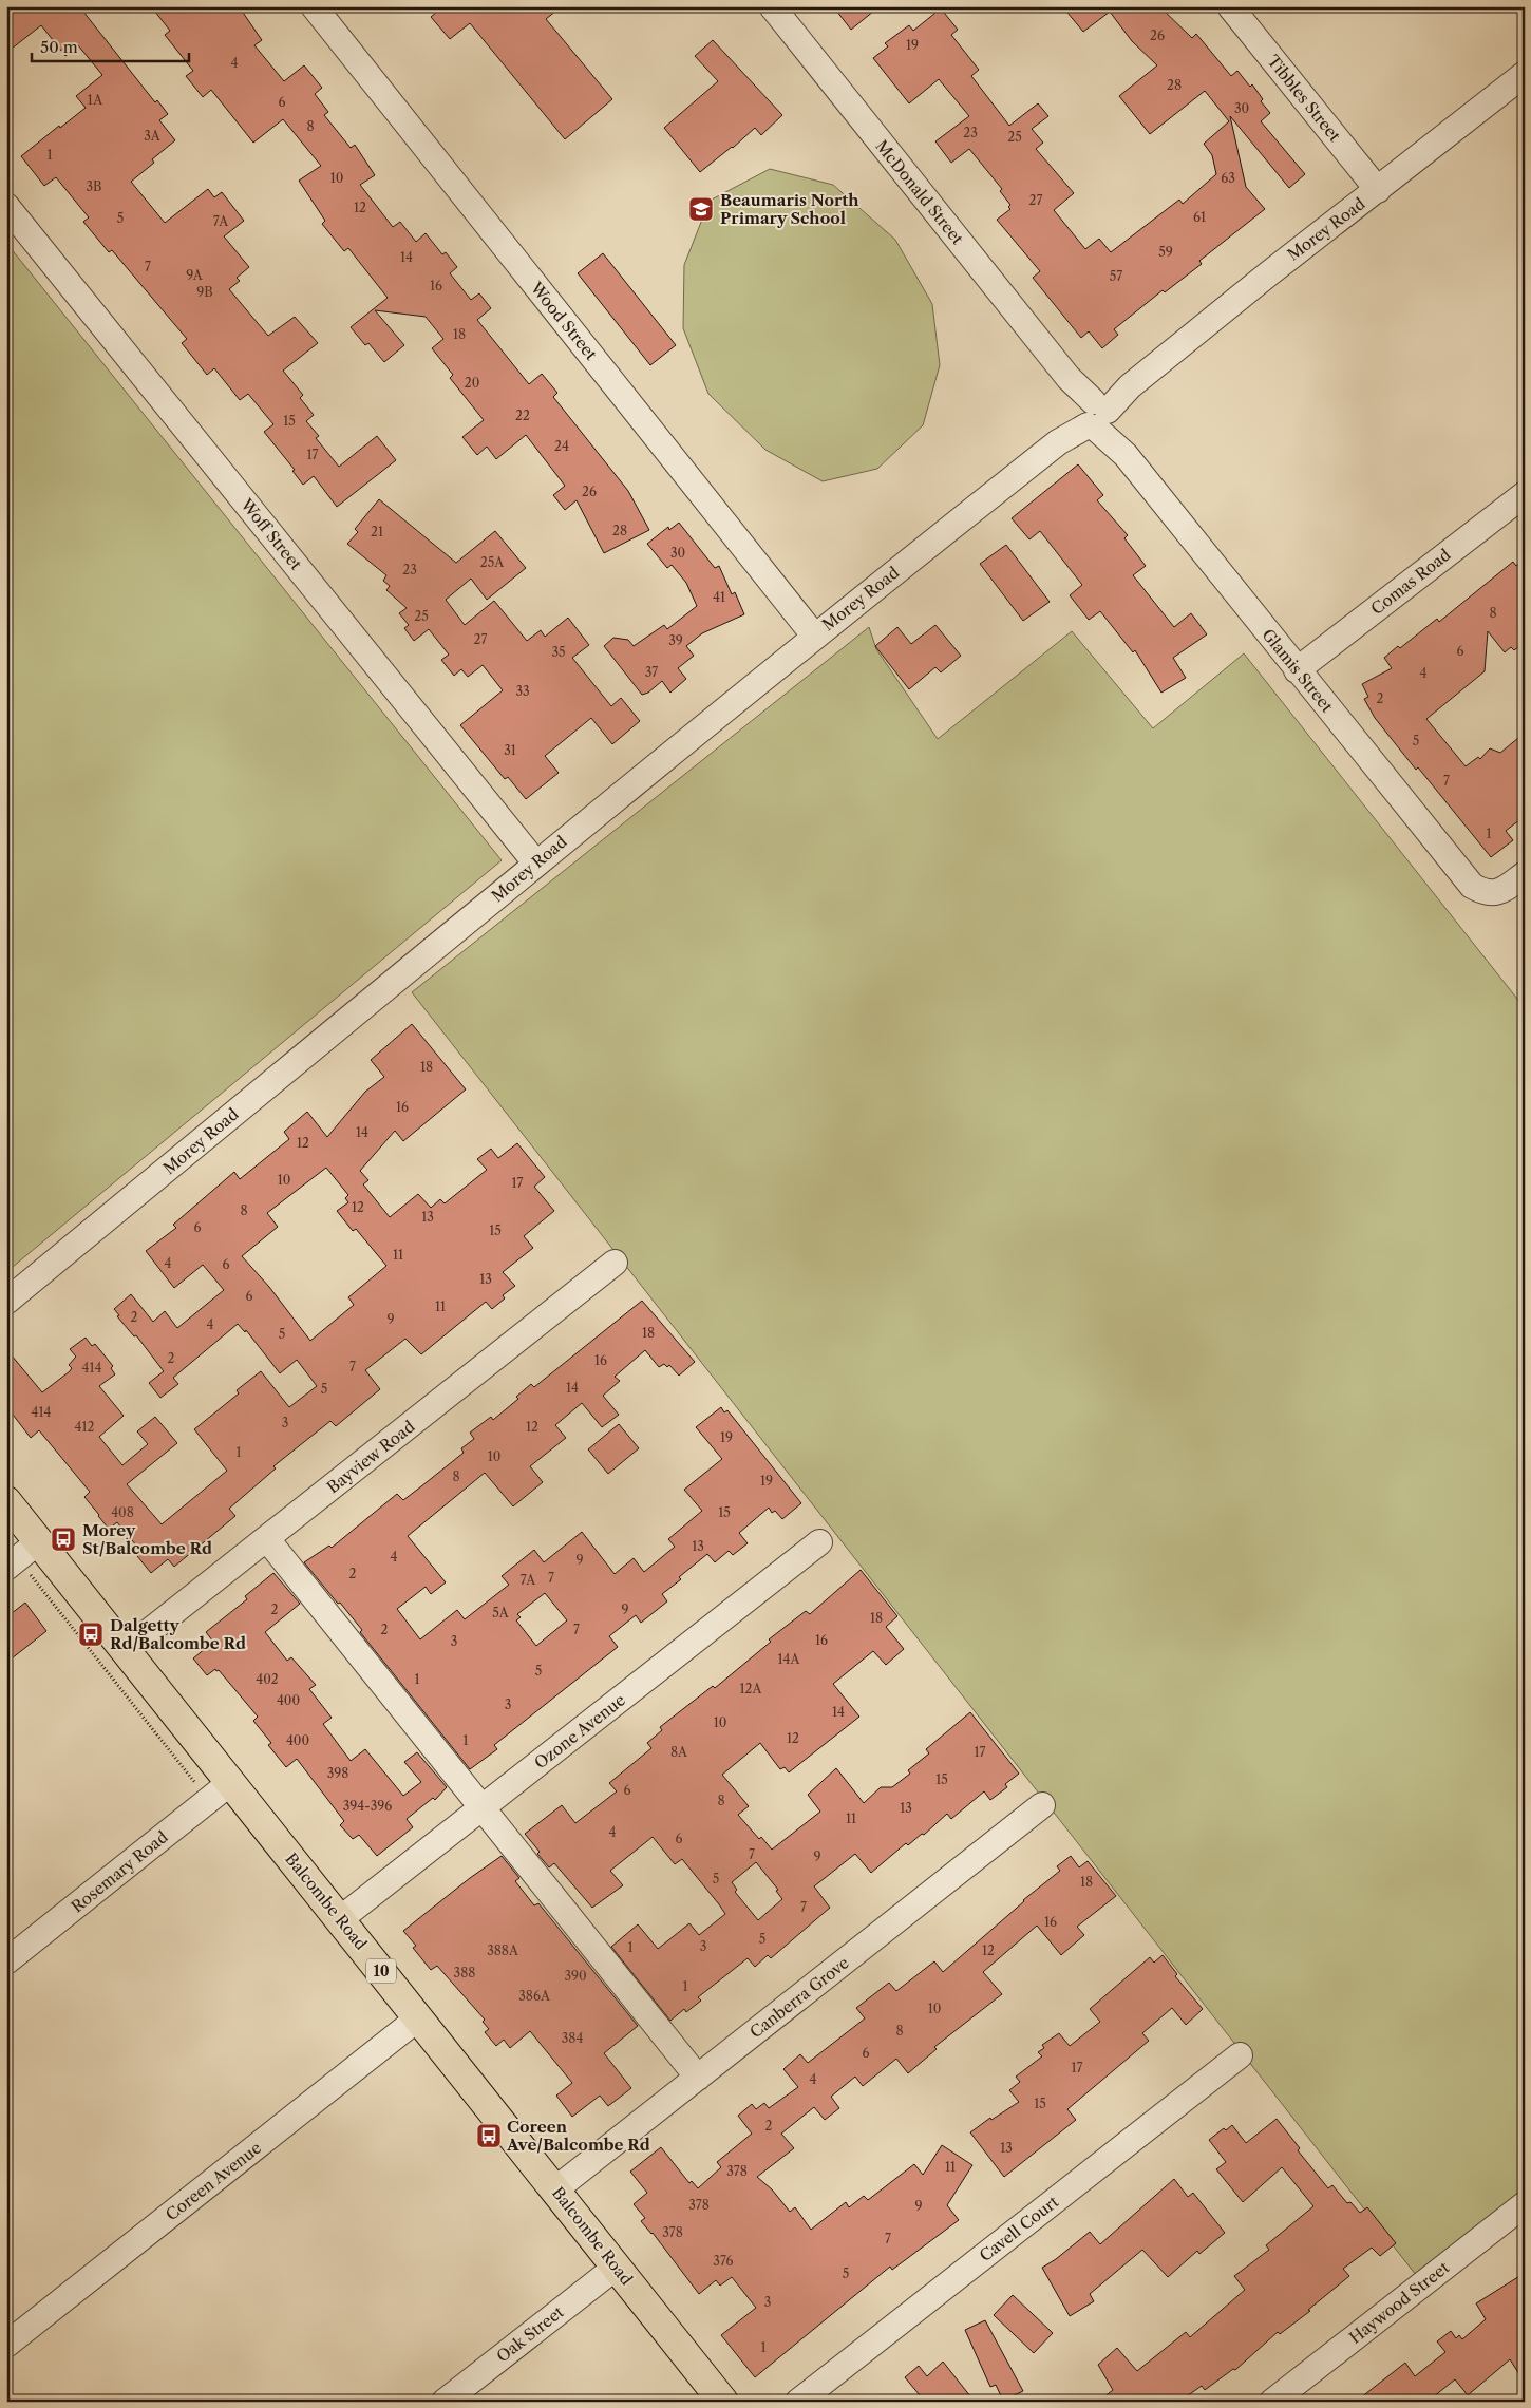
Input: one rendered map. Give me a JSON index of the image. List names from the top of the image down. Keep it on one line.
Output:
{"streets":{"main road":["Balcombe Road","10"],"street":["Tibbles Street","McDonald Street","Morey Road","Wood Street","Woff Street","Comas Road","Glamis Street","Bayview Road","Ozone Avenue","Rosemary Road","Canberra Grove","Coreen Avenue","Cavell Court","Haywood Street","Oak Street"]},"crossings":[["Tibbles Street","Morey Road"],["McDonald Street","Morey Road"],["McDonald Street","Glamis Street"],["Morey Road","Wood Street"],["Morey Road","Woff Street"],["Morey Road","Glamis Street"],["Comas Road","Glamis Street"],["Bayview Road","Balcombe Road"],["Ozone Avenue","Balcombe Road"],["Rosemary Road","Balcombe Road"],["Balcombe Road","Canberra Grove"],["Balcombe Road","Coreen Avenue"],["Balcombe Road","Oak Street"]],"places":{"school or university":["Beaumaris North Primary School"],"bus stop":["Morey St/Balcombe Rd","Dalgetty Rd/Balcombe Rd","Coreen Ave/Balcombe Rd"]},"house_numbers":["26","19","4","28","1A","6","30","8","23","3A","25","1","10","63","3B","27","12","61","5","7A","59","14","7","9A","57","16","9B","18","20","22","15","24","17","26","28","21","30","25A","23","41","8","25","27","39","6","35","37","4","33","2","5","31","7","1","18","16","14","12","10","17","12","8","13","6","15","11","4","6","13","6","11","2","9","4","18","5","2","16","7","414","14","5","414","3","412","12","19","1","10","8","19","408","15","13","4","9","2","7","7A","2","9","5A","18","2","7","16","3","14A","5","402","1","12A","400","3","14","10","12","400","1","8A","17","398","15","6","8","394-396","13","11","4","6","7","9","5","18","7","16","5","3","1","388A","12","388","390","1","386A","10","8","384","6","17","4","15","2","13","11","378","378","9","378","7","376","5","3","1"],"scale_bar":"50 m"}
